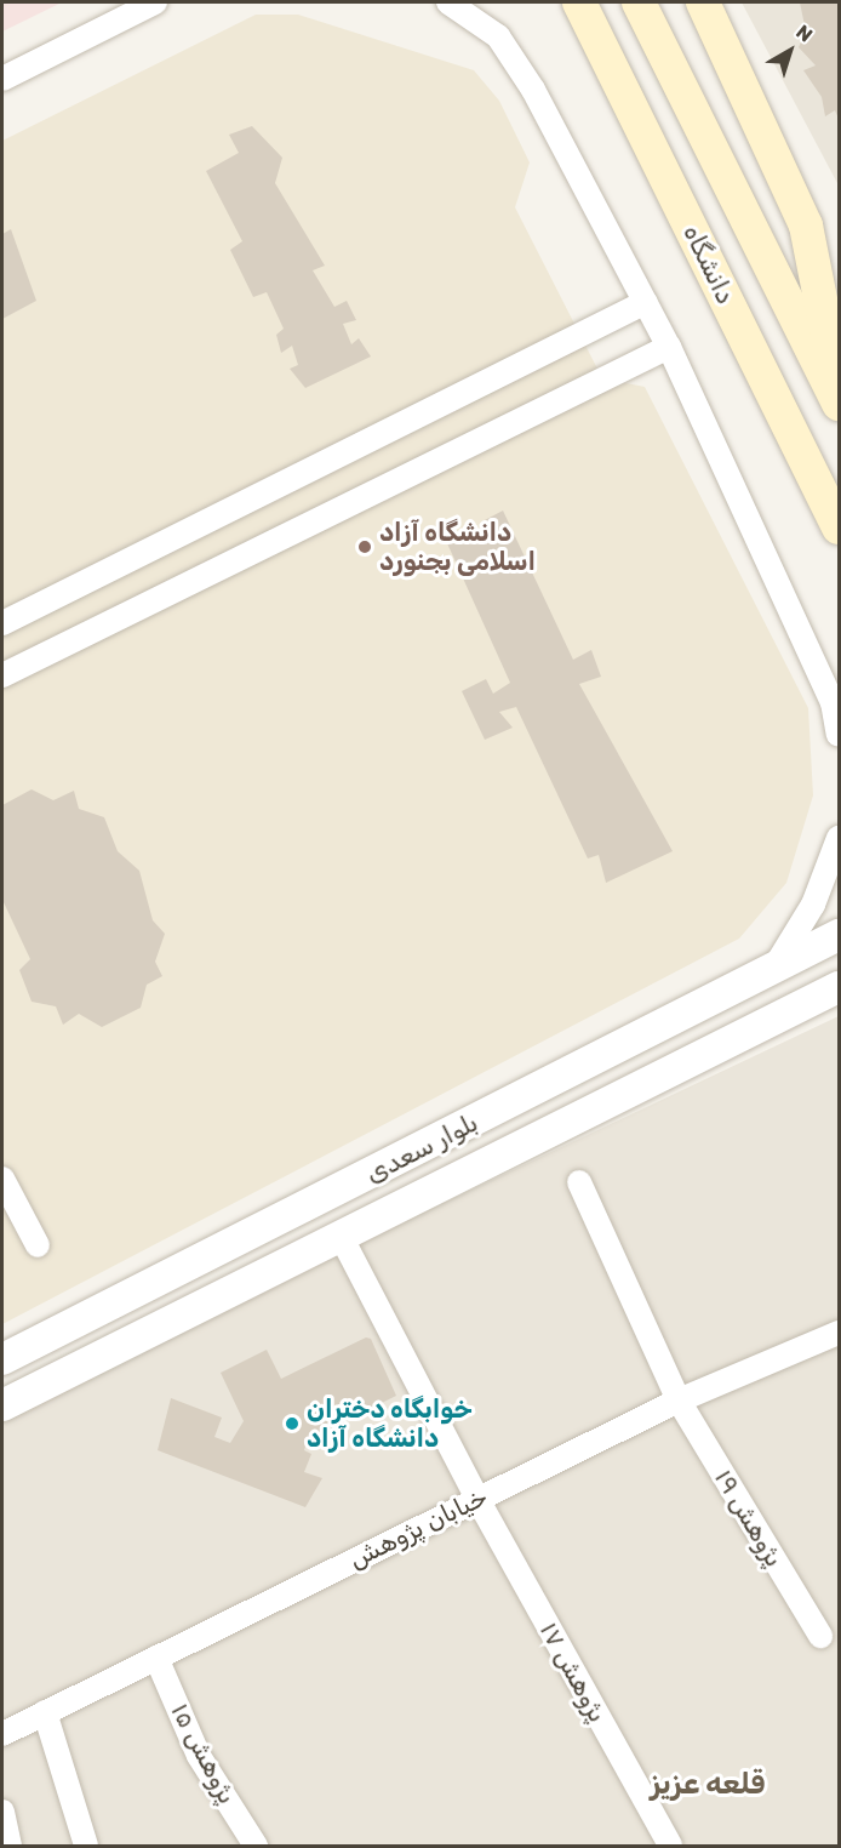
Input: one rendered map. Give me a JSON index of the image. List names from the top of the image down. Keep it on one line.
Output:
{"streets":{"main road":["دانشگاه"],"street":["بلوار سعدی","پژوهش ۱۹","خیابان پژوهش","پژوهش ۱۷","پژوهش ۱۵"]},"crossings":[["بلوار سعدی","پژوهش ۱۷"],["پژوهش ۱۹","خیابان پژوهش"],["خیابان پژوهش","پژوهش ۱۷"],["خیابان پژوهش","پژوهش ۱۵"]],"districts":["قلعه عزیز"],"places":["دانشگاه آزاد اسلامی بجنورد","خوابگاه دختران دانشگاه آزاد"],"north":"top right"}
